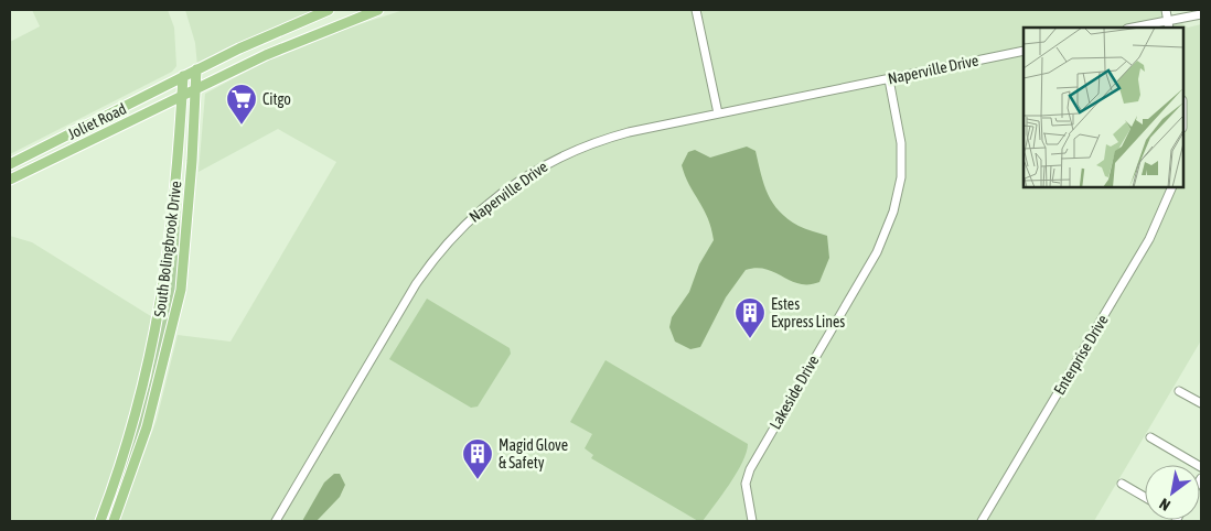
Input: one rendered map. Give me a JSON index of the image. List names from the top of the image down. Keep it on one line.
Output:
{"streets":{"main road":["Joliet Road","South Bolingbrook Drive"],"street":["Naperville Drive","Enterprise Drive","Lakeside Drive"]},"crossings":[["Naperville Drive","Lakeside Drive"],["Joliet Road","South Bolingbrook Drive"]],"places":{"supermarket":["Citgo"],"building":["Estes Express Lines","Magid Glove & Safety"]},"north":"bottom left"}
